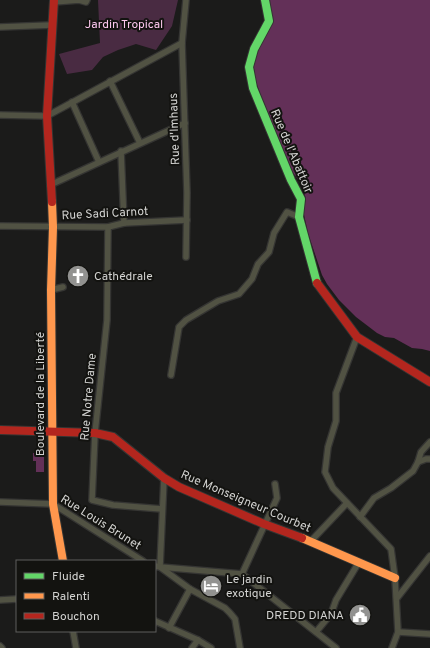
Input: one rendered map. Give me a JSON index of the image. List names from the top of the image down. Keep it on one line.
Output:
{"streets":{"street":["Rue d'Imhaus","Rue de l'Abattoir","Rue Sadi Carnot","Boulevard de la Liberté","Rue Notre Dame","Rue Monseigneur Courbet","Rue Louis Brunet"]},"crossings":[["Rue d'Imhaus","Rue Sadi Carnot"],["Rue Sadi Carnot","Boulevard de la Liberté"],["Rue Sadi Carnot","Rue Notre Dame"],["Boulevard de la Liberté","Rue Monseigneur Courbet"],["Boulevard de la Liberté","Rue Louis Brunet"],["Rue Notre Dame","Rue Monseigneur Courbet"]],"parks":["Jardin Tropical"],"places":{"church":["Cathédrale"],"hotel":["Le jardin exotique"],"public building":["DREDD DIANA"]},"legend":["Fluide","Ralenti","Bouchon"]}
